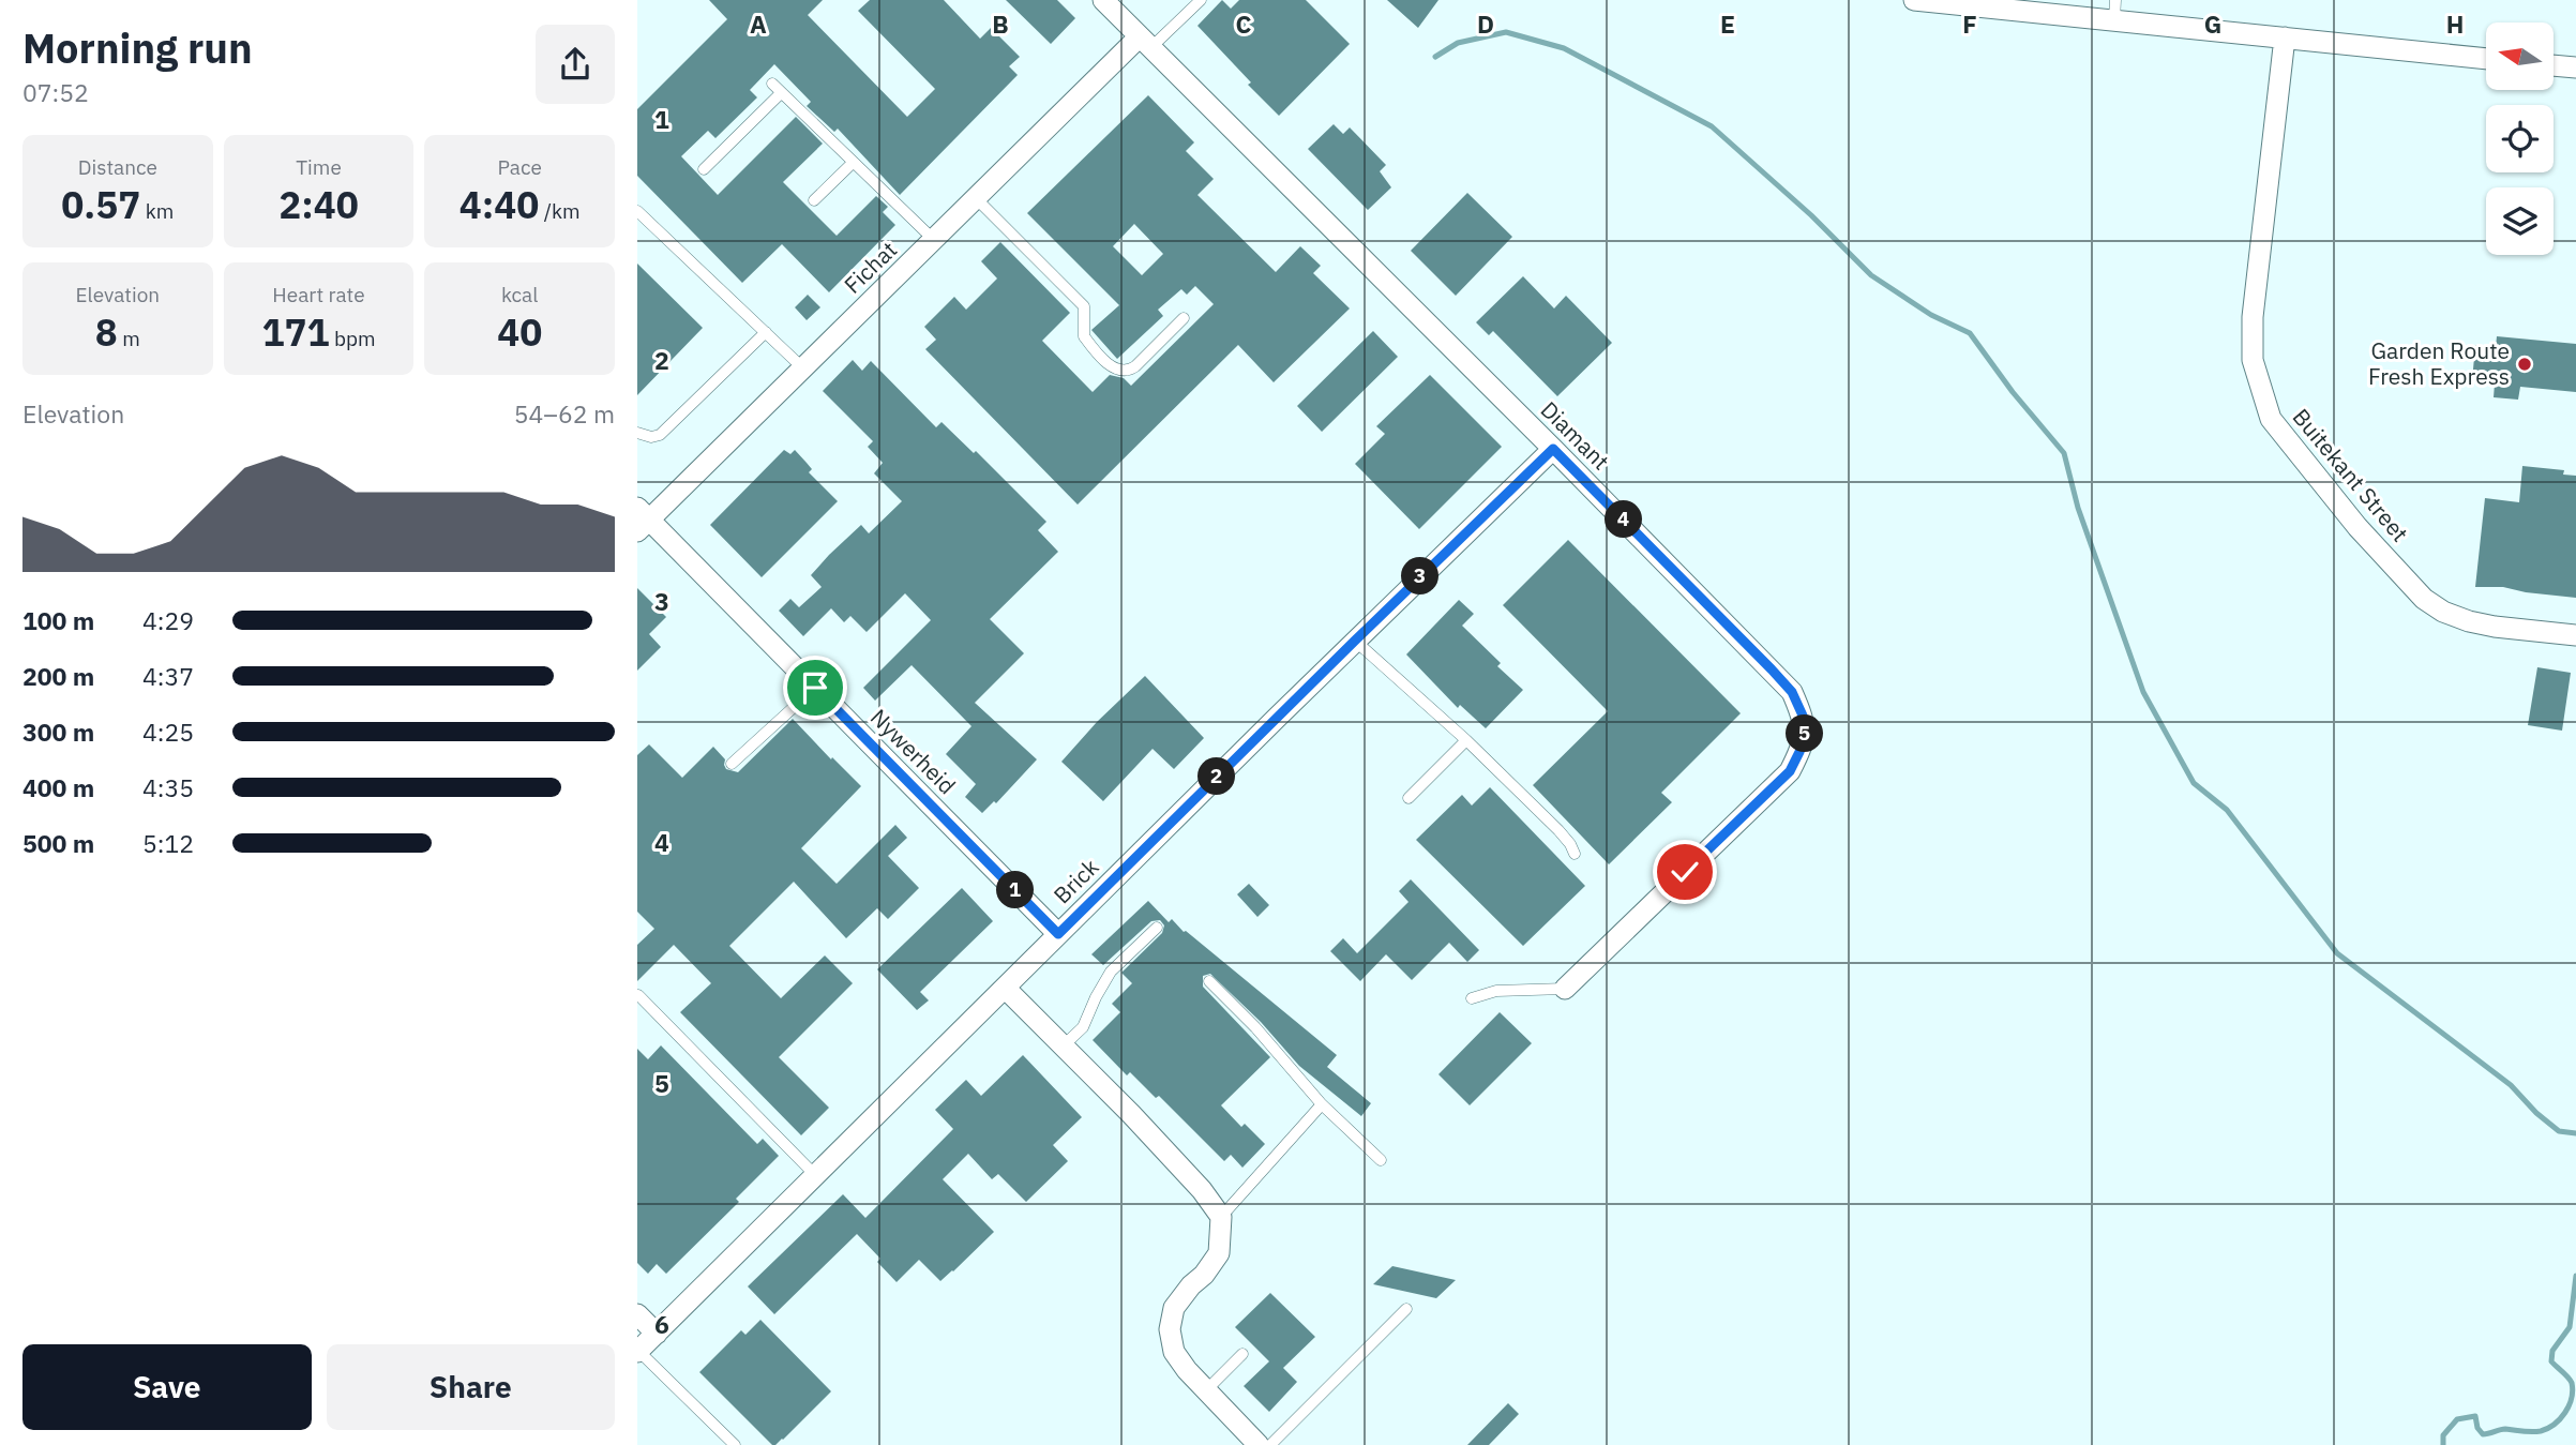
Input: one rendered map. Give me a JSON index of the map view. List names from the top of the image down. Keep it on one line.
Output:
{"streets":{"street":["Fichat","Diamant","Buitekant Street","Nywerheid","Brick"]},"crossings":[["Fichat","Diamant"],["Fichat","Nywerheid"],["Diamant","Brick"],["Nywerheid","Brick"]],"places":["Garden Route Fresh Express"],"north":"left","page":{"heading":["Morning run","07:52"],"stats":[["Distance","0.57 km"],["Time","2:40"],["Pace","4:40 /km"],["Elevation","8 m"],["Heart rate","171 bpm"],["kcal","40"]],"chart":["Elevation","54–62 m"],"pins":["4","3","5","2","1"],"list":[{"name":"100 m","note":"4:29"},{"name":"200 m","note":"4:37"},{"name":"300 m","note":"4:25"},{"name":"400 m","note":"4:35"},{"name":"500 m","note":"5:12"}],"buttons":["Save","Share"]},"grid":{"columns":["A","B","C","D","E","F","G","H"],"rows":["1","2","3","4","5","6"]}}
